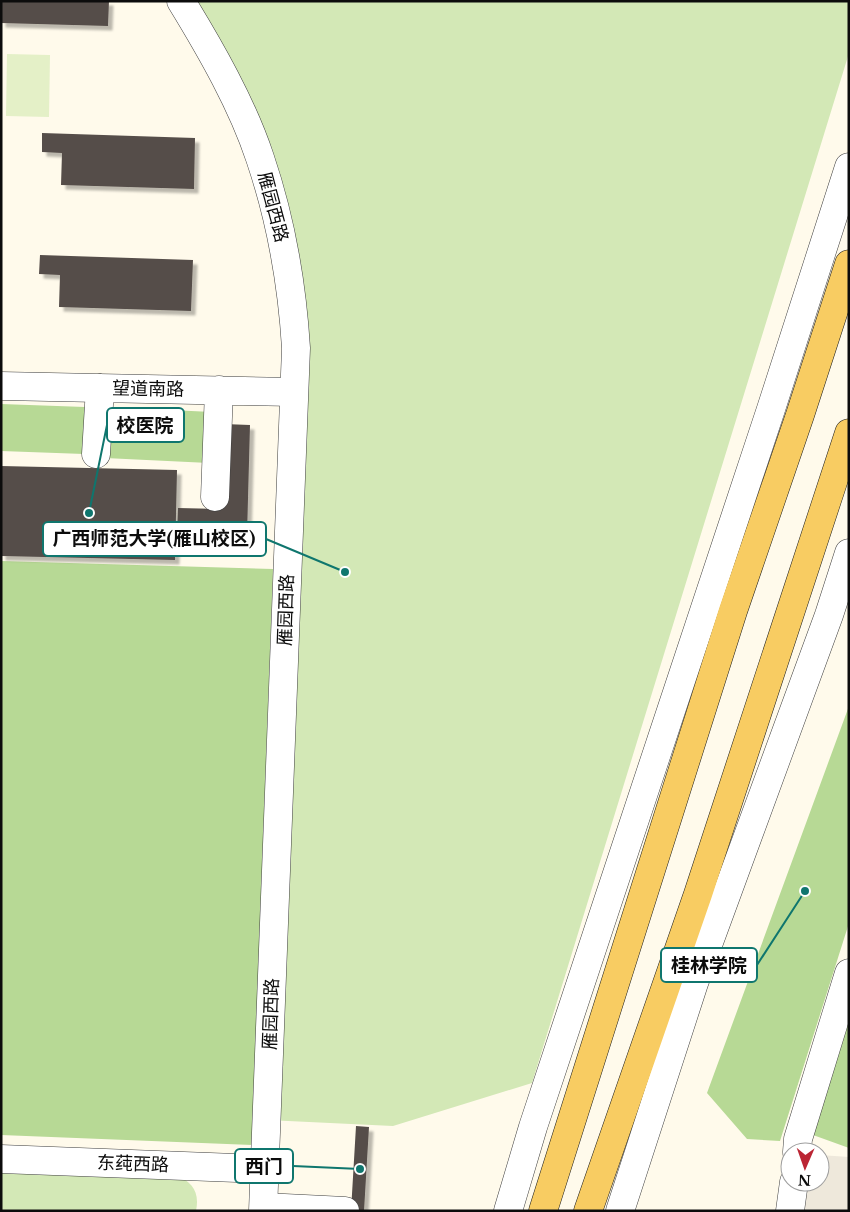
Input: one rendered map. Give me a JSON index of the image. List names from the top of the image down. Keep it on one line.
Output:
{"streets":{"street":["雁园西路","望道南路","东莼西路"]},"crossings":[["雁园西路","望道南路"],["雁园西路","东莼西路"]],"places":["校医院","广西师范大学(雁山校区)","桂林学院","西门"],"north":"bottom"}
